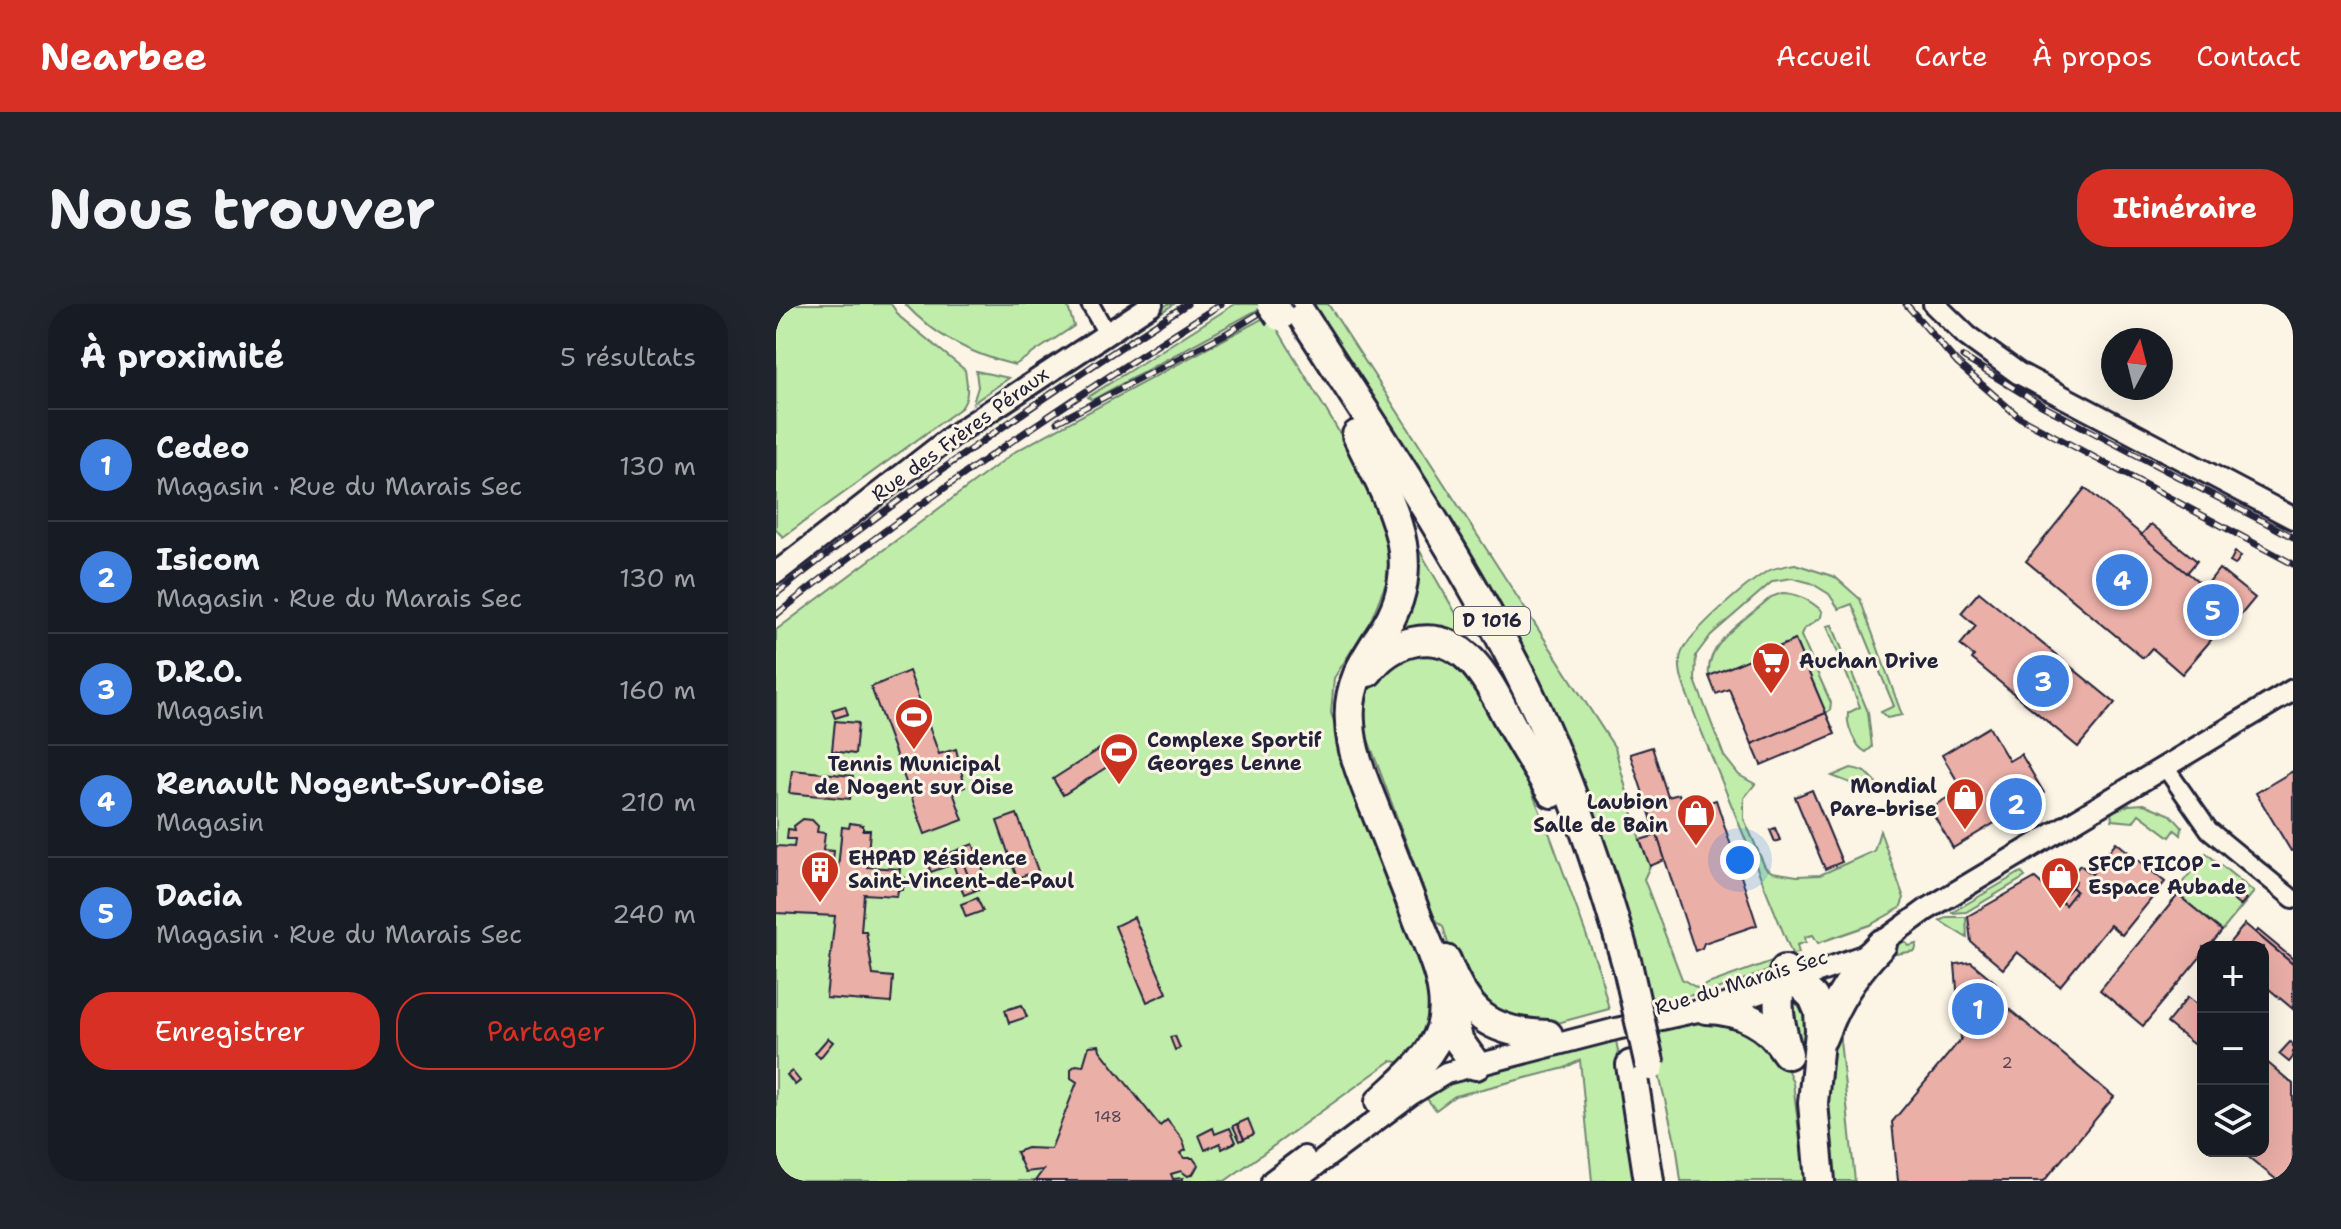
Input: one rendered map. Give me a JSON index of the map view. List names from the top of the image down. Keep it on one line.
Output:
{"streets":{"highway":["D 1016"],"street":["Rue des Frères Péraux","Rue du Marais Sec"]},"crossings":[["D 1016","Rue du Marais Sec"]],"places":{"supermarket":["Auchan Drive"],"sports":["Tennis Municipal de Nogent sur Oise","Complexe Sportif Georges Lenne"],"shop":["Mondial Pare-brise","Laubion Salle de Bain","SFCP FICOP - Espace Aubade"],"building":["EHPAD Résidence Saint-Vincent-de-Paul"]},"house_numbers":["2","148"],"north":"top","page":{"header":"Nearbee","nav":["Accueil","Carte","À propos","Contact"],"buttons":["Itinéraire",["Enregistrer","Partager"]],"title":"Nous trouver","heading":["À proximité","5 résultats"],"list":[{"mark":"1","name":"Cedeo","note":"Magasin · Rue du Marais Sec","value":"130 m"},{"mark":"2","name":"Isicom","note":"Magasin · Rue du Marais Sec","value":"130 m"},{"mark":"3","name":"D.R.O.","note":"Magasin","value":"160 m"},{"mark":"4","name":"Renault Nogent-Sur-Oise","note":"Magasin","value":"210 m"},{"mark":"5","name":"Dacia","note":"Magasin · Rue du Marais Sec","value":"240 m"}],"pins":["4","5","3","2","1"],"map_buttons":["+","−"]}}
